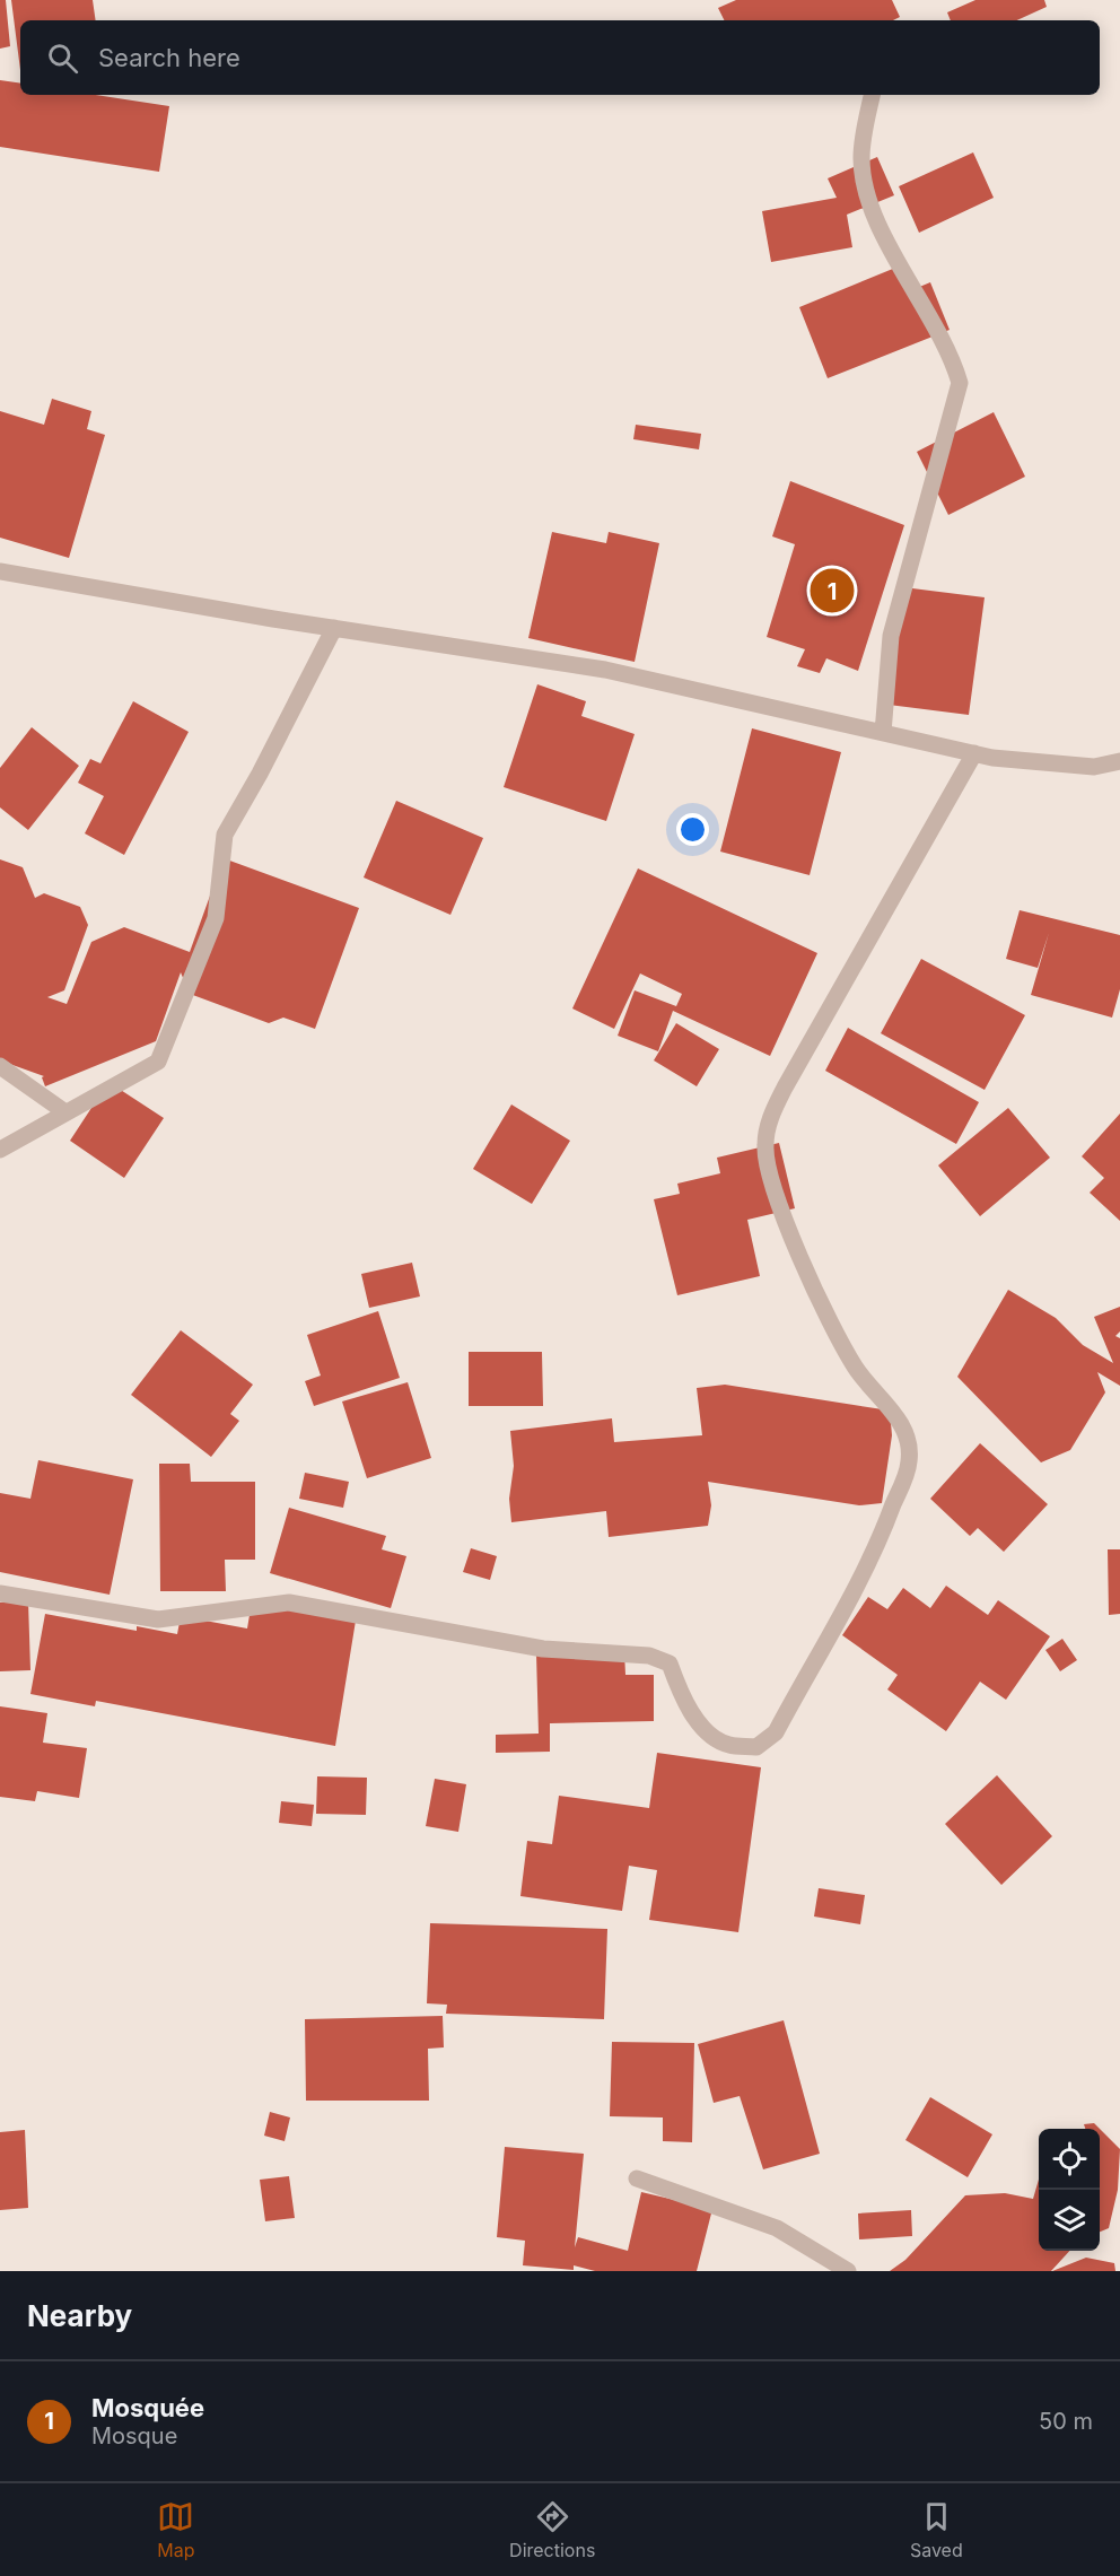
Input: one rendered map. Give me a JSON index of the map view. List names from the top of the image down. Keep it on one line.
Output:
{"page":{"search":"Search here","pins":"1","heading":"Nearby","list":[{"mark":"1","name":"Mosquée","note":"Mosque","value":"50 m"}],"nav":["Map","Directions","Saved"]}}
